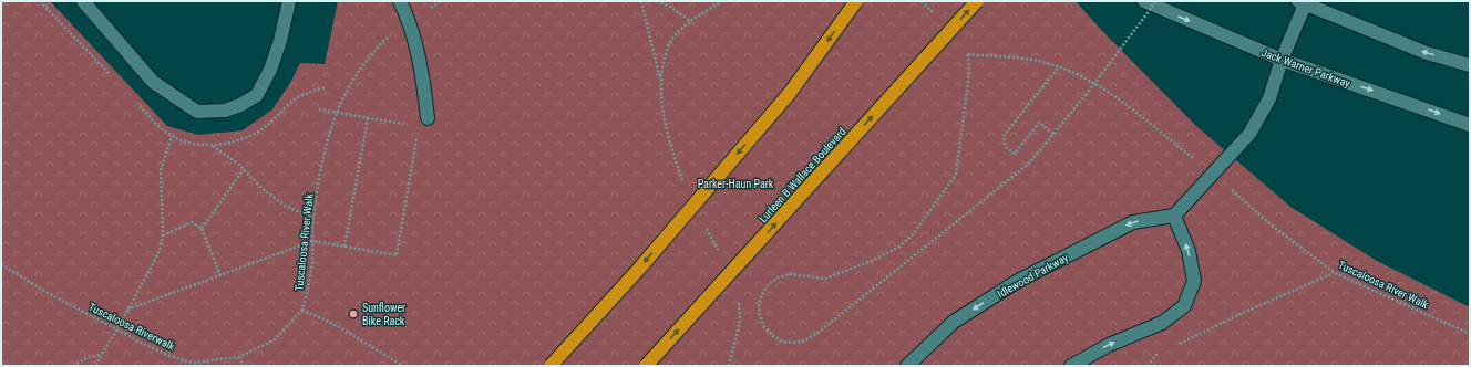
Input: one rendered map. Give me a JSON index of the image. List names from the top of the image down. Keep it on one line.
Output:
{"streets":{"highway":["Lurleen B Wallace Boulevard"],"main road":["Jack Warner Parkway","Idlewood Parkway"],"path":["Tuscaloosa River Walk","Tuscaloosa Riverwalk"]},"crossings":[["Tuscaloosa River Walk","Tuscaloosa Riverwalk"]],"one_way":["Idlewood Parkway"],"parks":["Parker-Haun Park"],"places":["Sunflower Bike Rack"]}
